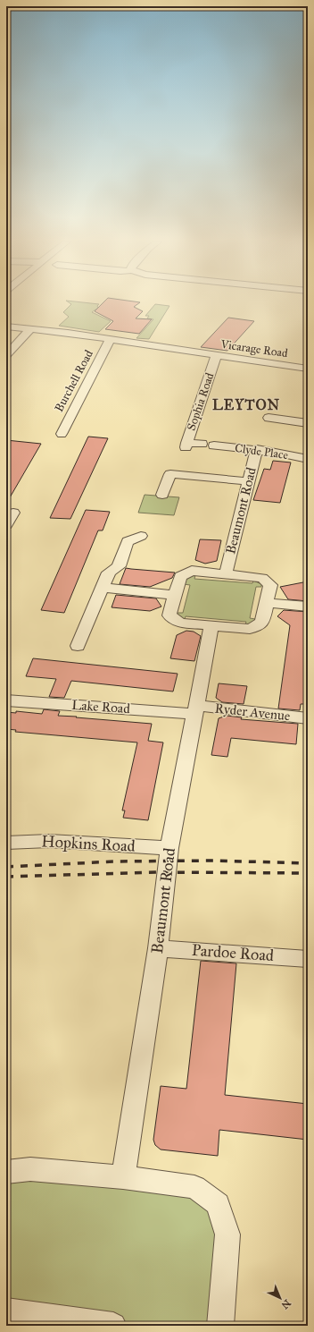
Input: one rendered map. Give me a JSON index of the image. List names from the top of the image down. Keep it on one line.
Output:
{"streets":{"street":["Vicarage Road","Burchell Road","Sophia Road","Clyde Place","Beaumont Road","Lake Road","Ryder Avenue","Hopkins Road","Pardoe Road"]},"crossings":[["Vicarage Road","Burchell Road"],["Vicarage Road","Sophia Road"],["Clyde Place","Beaumont Road"],["Beaumont Road","Lake Road"],["Beaumont Road","Ryder Avenue"],["Beaumont Road","Hopkins Road"],["Beaumont Road","Pardoe Road"],["Lake Road","Ryder Avenue"]],"districts":["LEYTON"],"north":"bottom right"}
